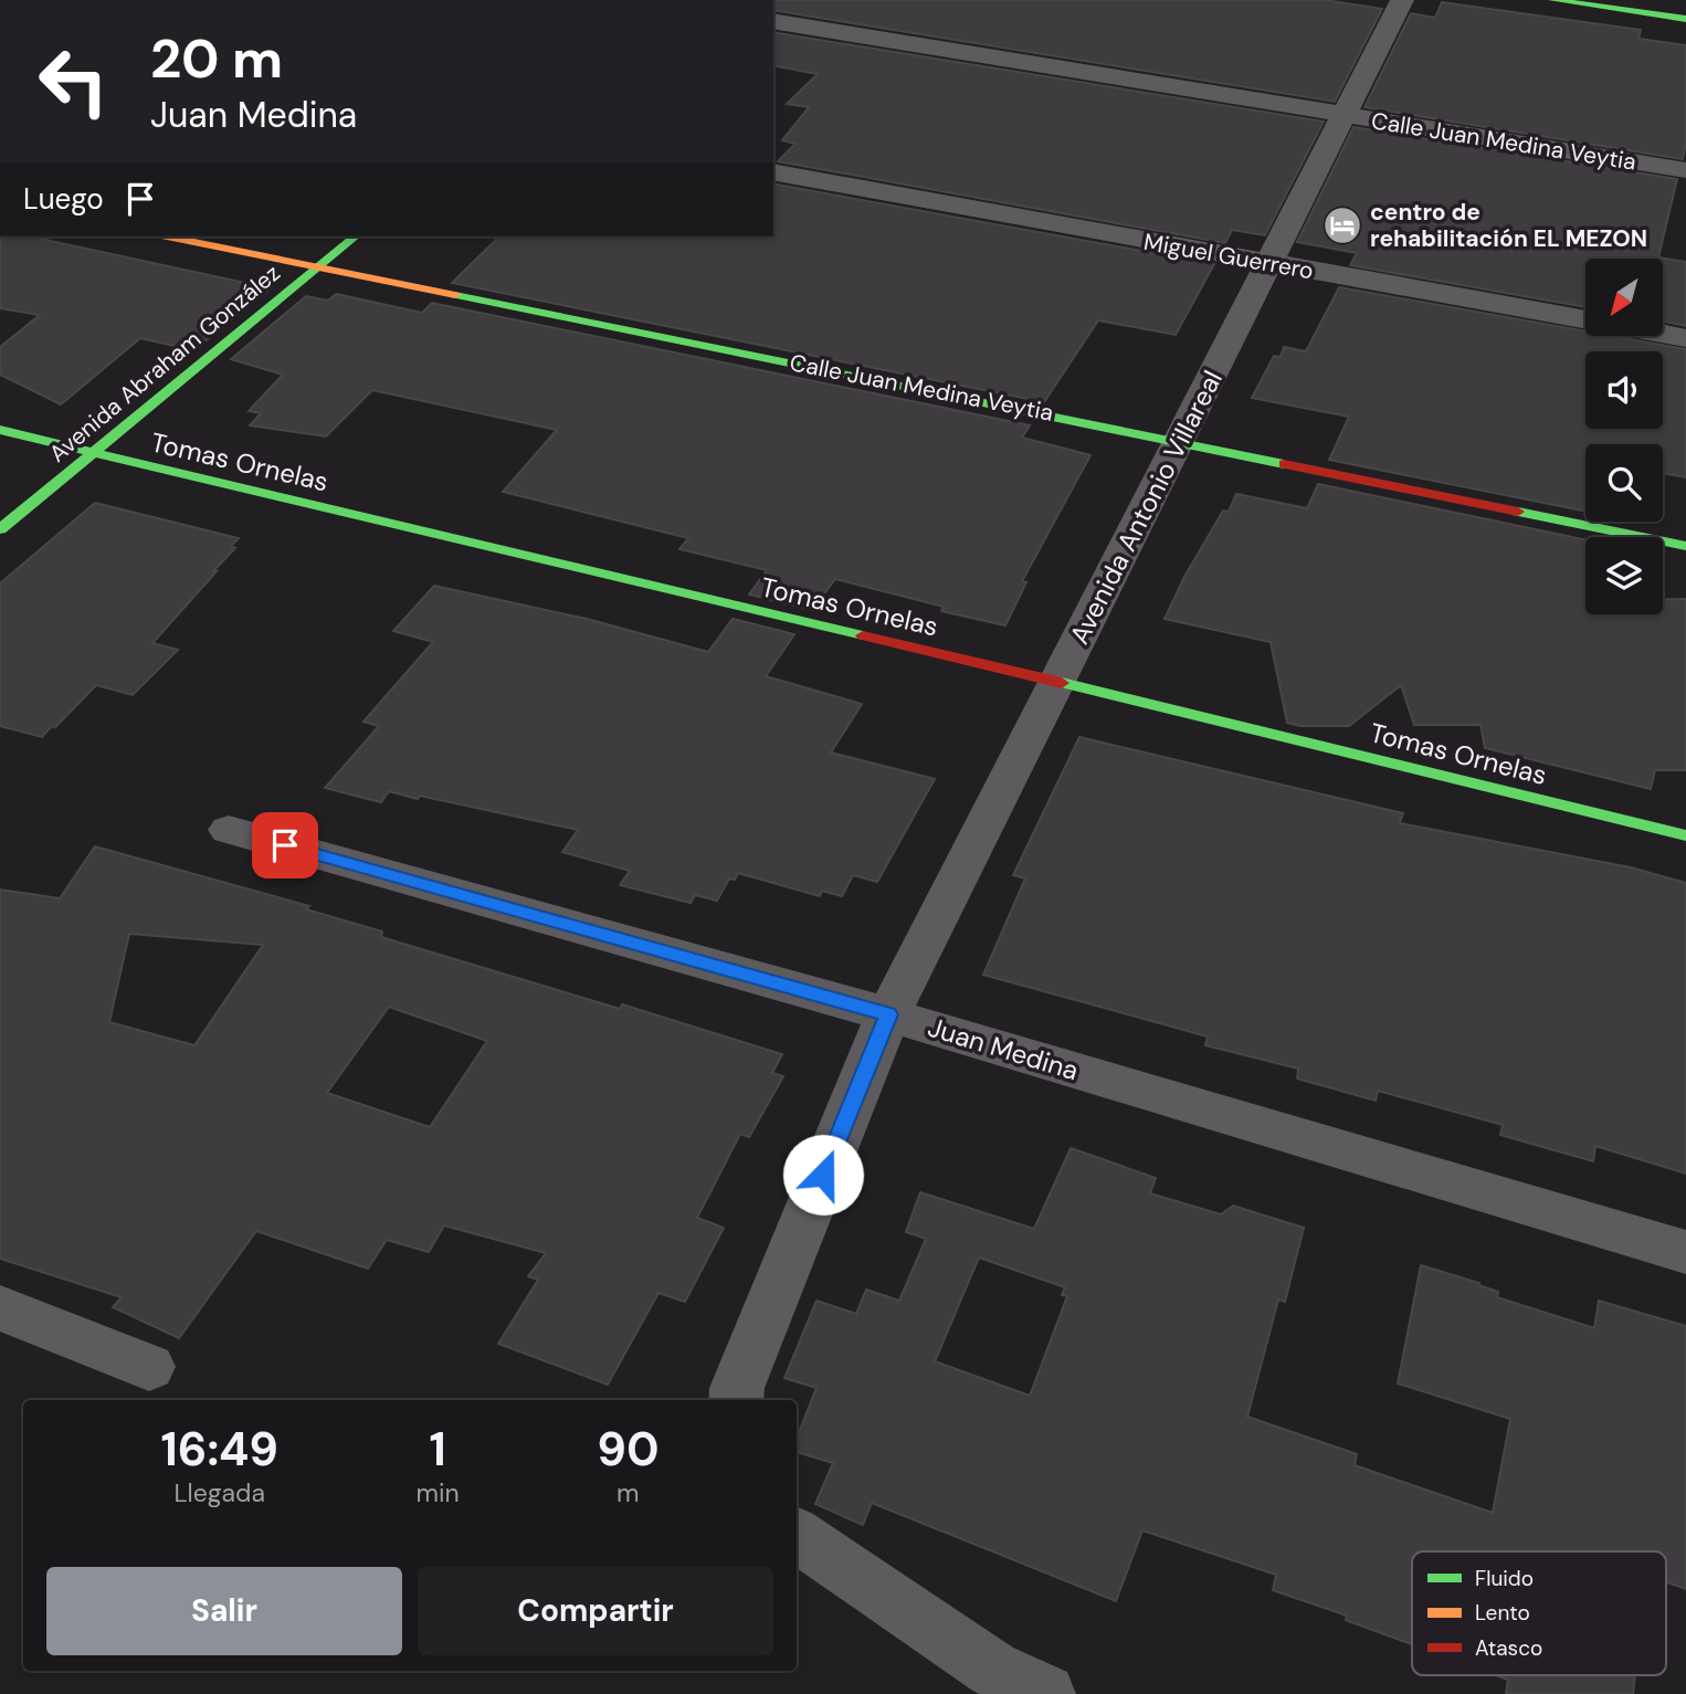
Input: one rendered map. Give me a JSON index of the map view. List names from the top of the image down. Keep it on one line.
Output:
{"streets":{"street":["Calle Juan Medina Veytia","Miguel Guerrero","Avenida Abraham González","Tomas Ornelas","Avenida Antonio Villareal","Juan Medina"]},"crossings":[["Calle Juan Medina Veytia","Avenida Abraham González"],["Calle Juan Medina Veytia","Avenida Antonio Villareal"],["Miguel Guerrero","Avenida Antonio Villareal"],["Avenida Abraham González","Tomas Ornelas"],["Tomas Ornelas","Avenida Antonio Villareal"],["Avenida Antonio Villareal","Juan Medina"]],"places":{"hotel":["centro de rehabilitación EL MEZON"]},"legend":["Fluido","Lento","Atasco"],"north":"bottom left","page":{"turn":["20 m","Juan Medina"],"then":"Luego","eta":["16:49","Llegada","1","min","90","m"],"buttons":["Salir","Compartir"]}}
